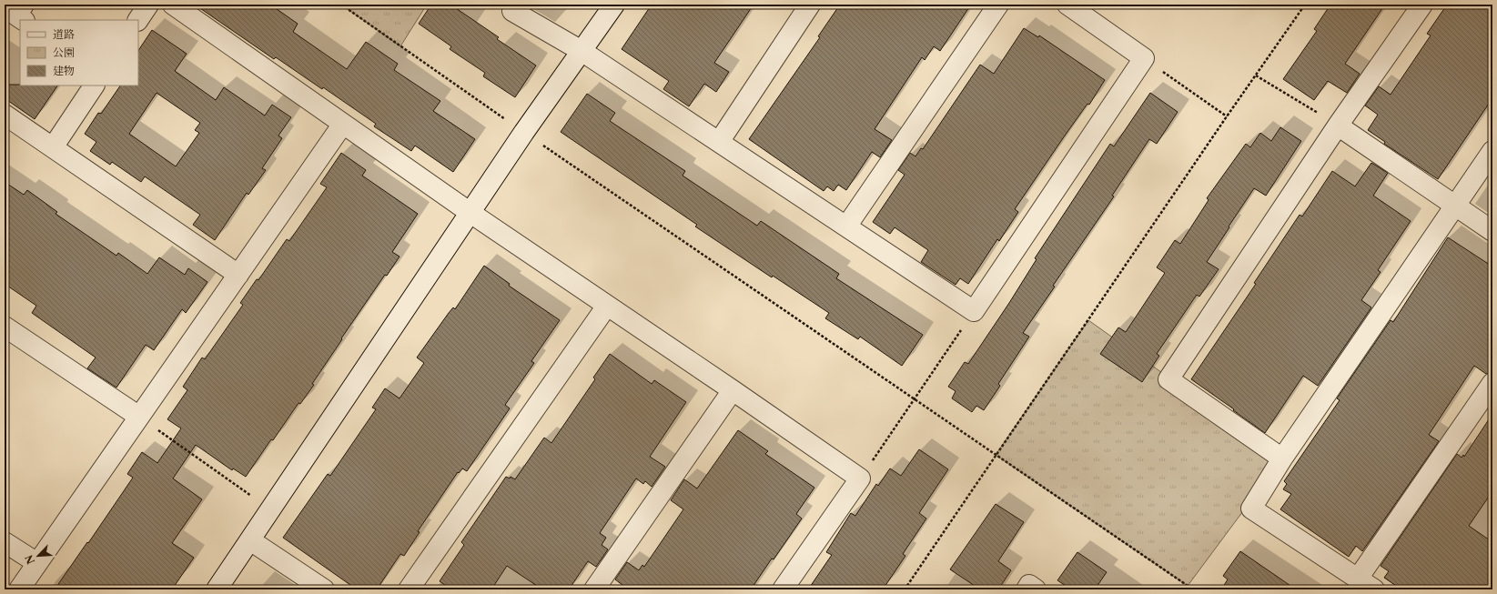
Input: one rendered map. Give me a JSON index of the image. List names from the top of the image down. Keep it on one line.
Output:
{"legend":["道路","公園","建物"],"north":"bottom left"}
